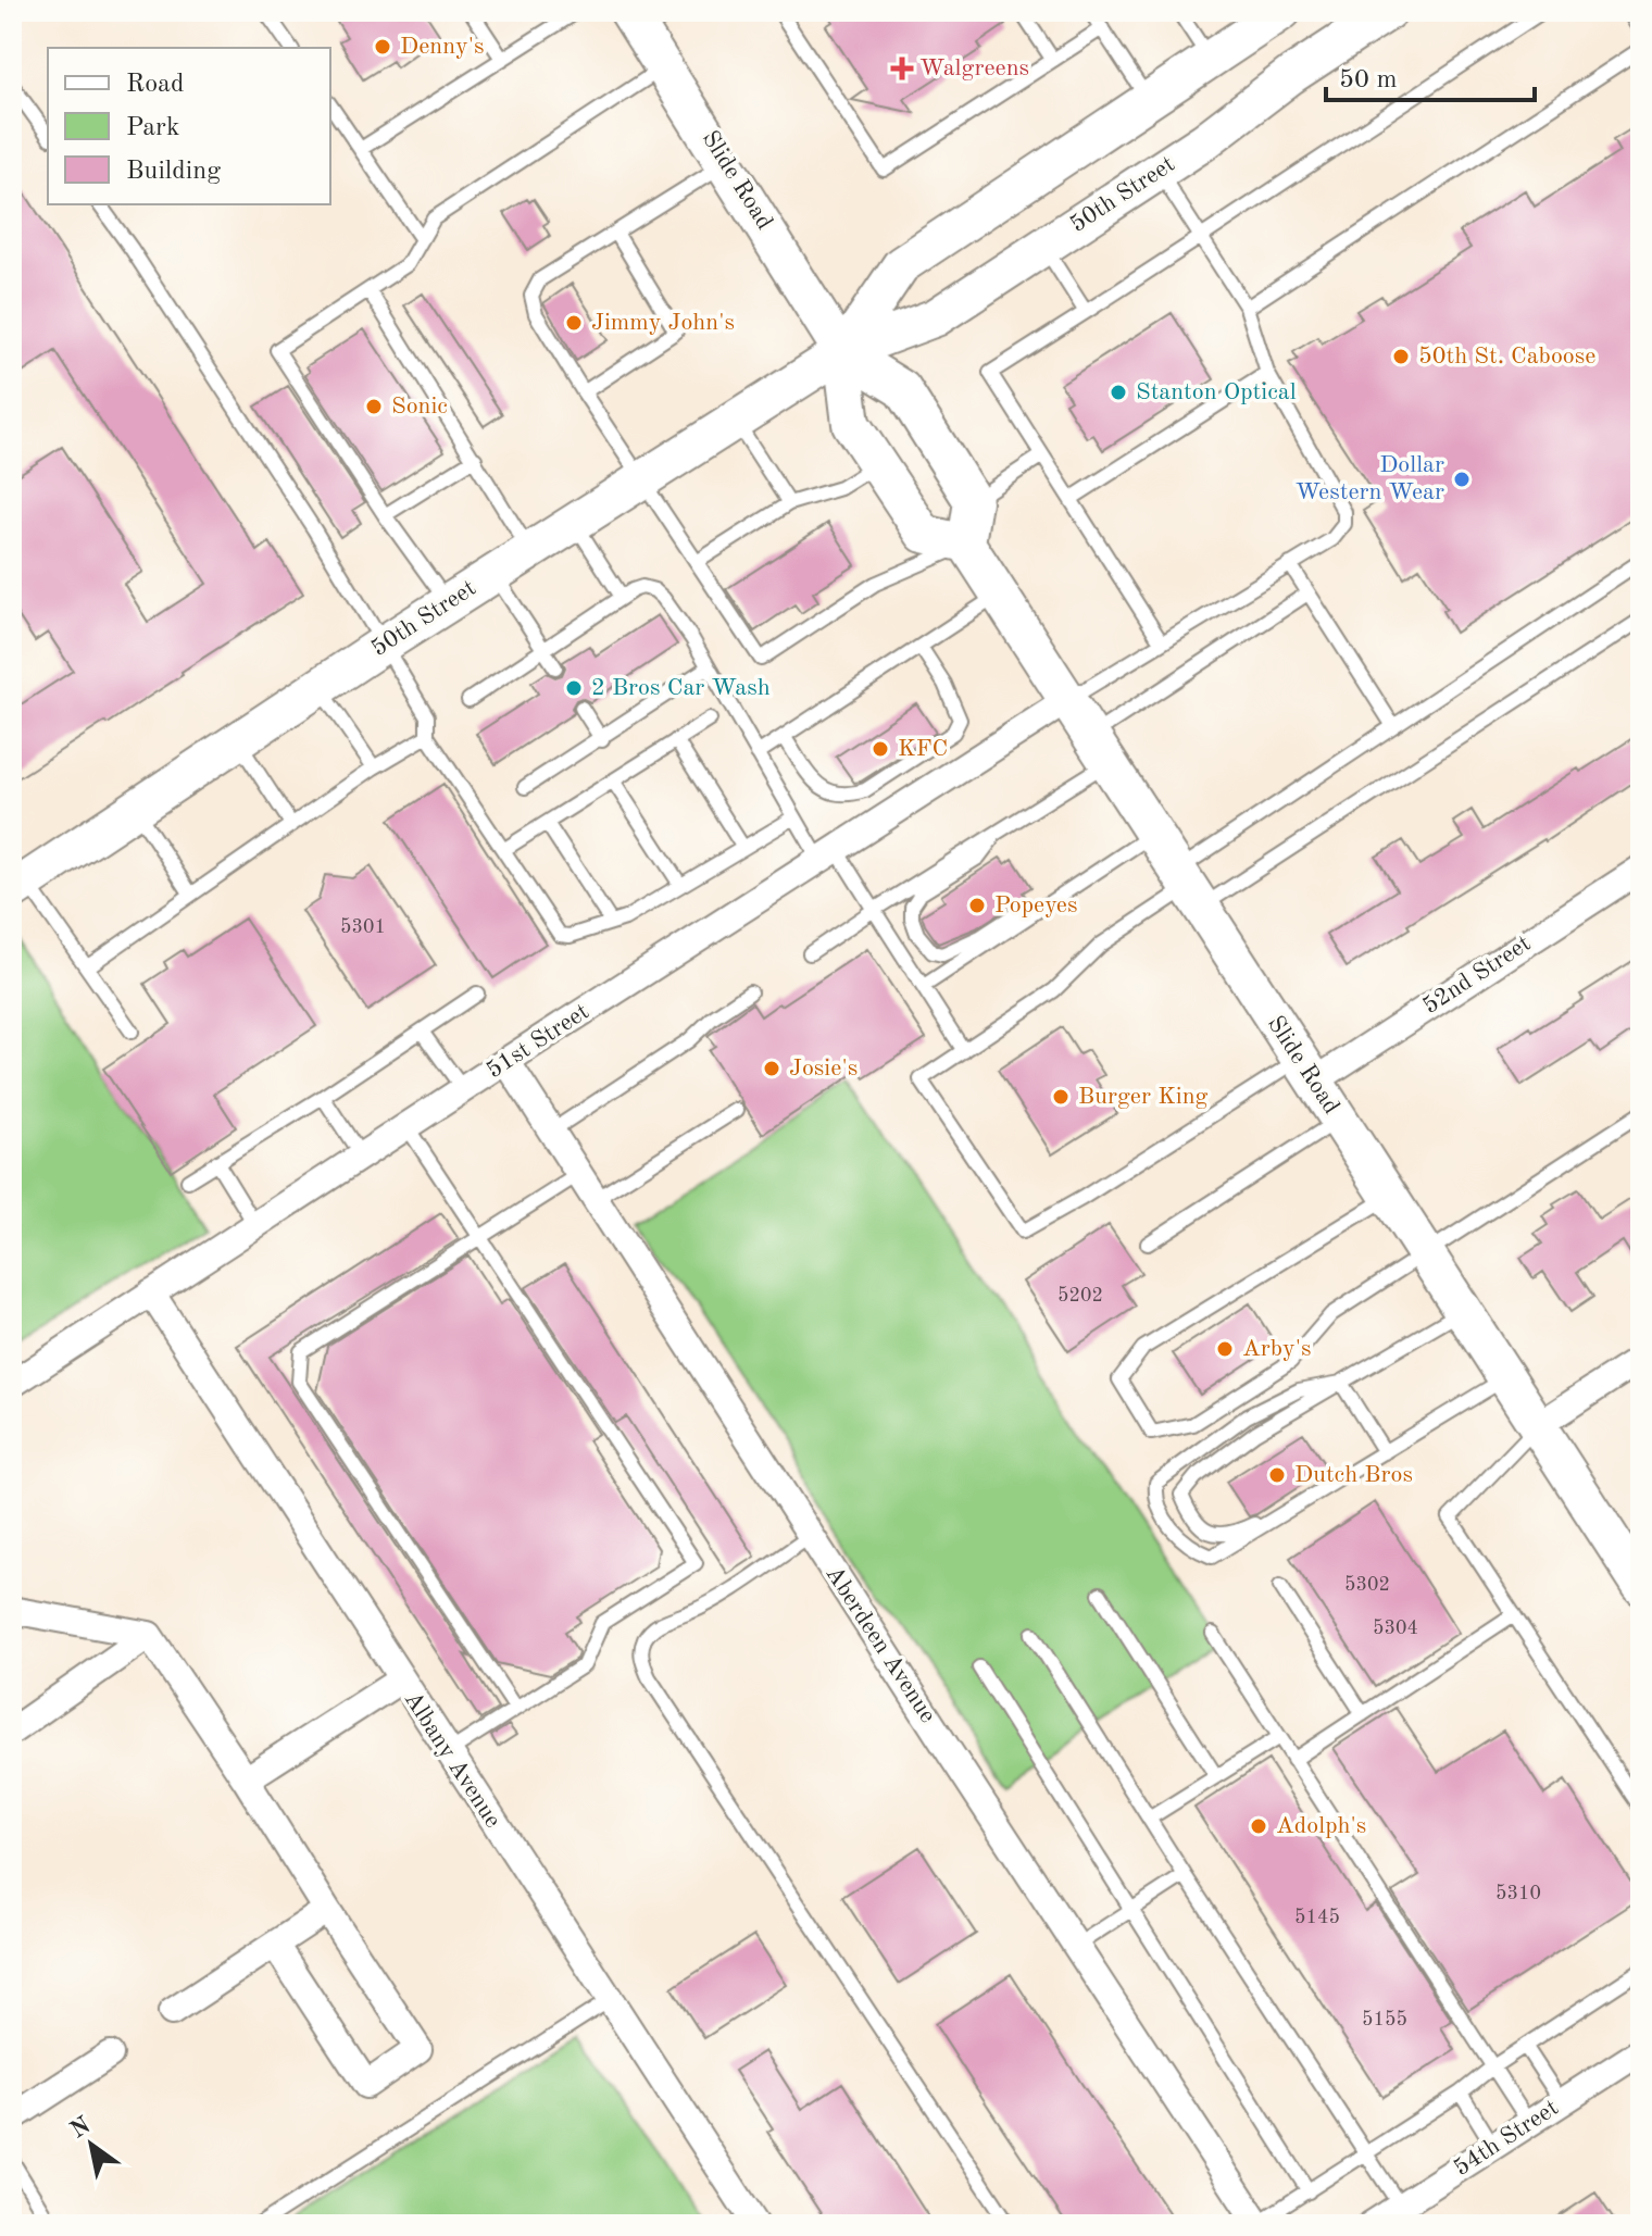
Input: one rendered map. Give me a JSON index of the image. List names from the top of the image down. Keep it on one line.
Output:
{"streets":{"main road":["Slide Road","50th Street"],"street":["52nd Street","51st Street","Aberdeen Avenue","Albany Avenue","54th Street"]},"crossings":[["Slide Road","50th Street"],["Slide Road","52nd Street"],["Slide Road","51st Street"],["51st Street","Aberdeen Avenue"],["51st Street","Albany Avenue"]],"places":{"other":["Denny's","Jimmy John's","50th St. Caboose","Stanton Optical","Sonic","Dollar Western Wear","2 Bros Car Wash","KFC","Popeyes","Josie's","Burger King","Arby's","Dutch Bros","Adolph's"],"health":["Walgreens"]},"house_numbers":["5301","5202","5302","5304","5310","5145","5155"],"legend":["Road","Park","Building"],"scale_bar":"50 m","north":"top left"}
